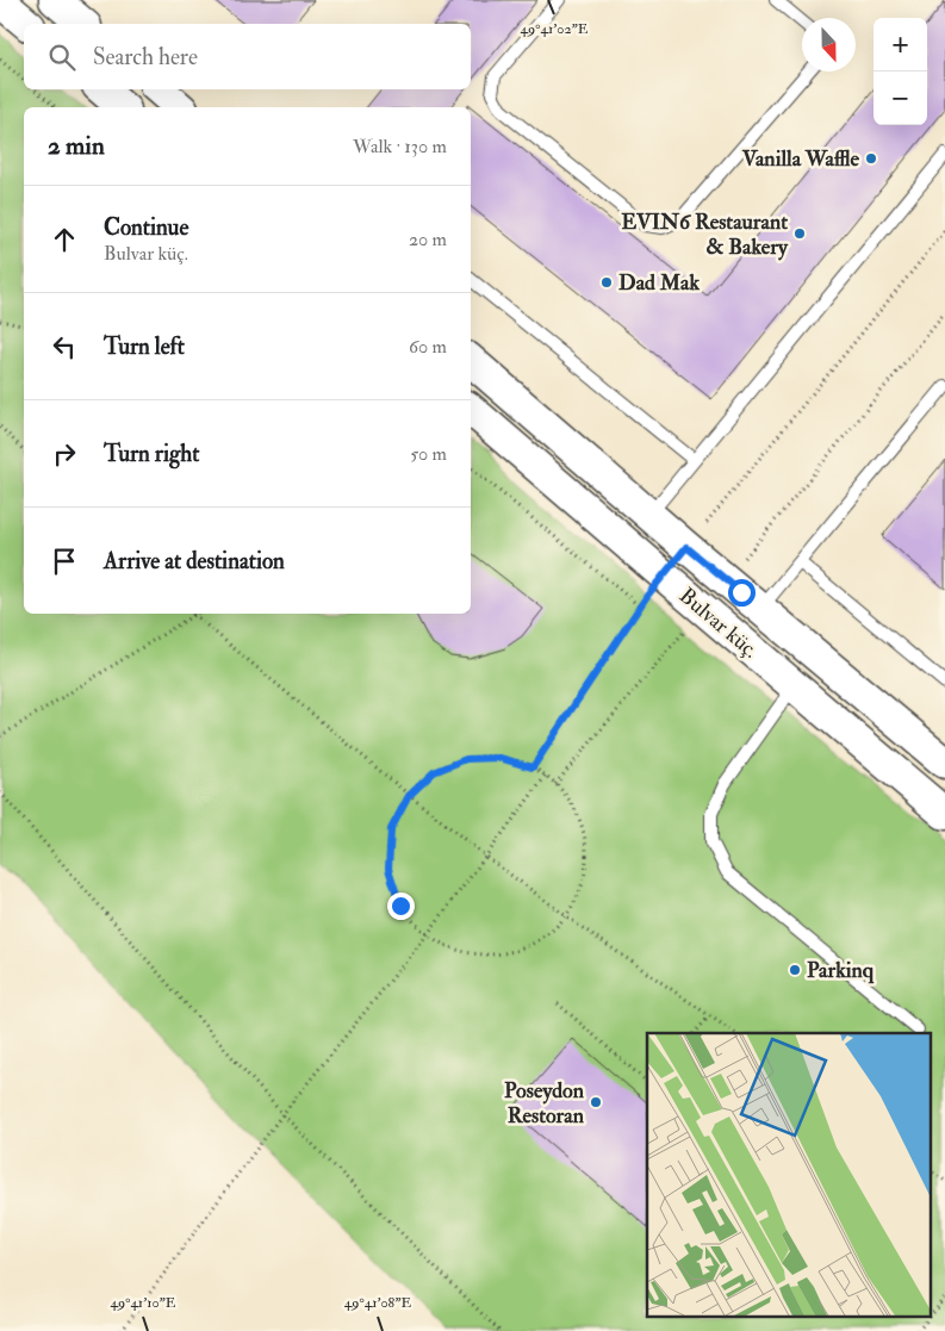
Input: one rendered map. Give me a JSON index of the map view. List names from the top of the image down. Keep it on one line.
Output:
{"streets":{"street":["Bulvar küç."]},"places":["Vanilla Waffle","EVIN6 Restaurant & Bakery","Dad Mak","Parkinq","Poseydon Restoran"],"north":"bottom","page":{"map_buttons":["+","−"],"search":"Search here","heading":["2 min","Walk · 130 m"],"list":[["Continue","Bulvar küç.","20 m"],["Turn left","60 m"],["Turn right","50 m"],"Arrive at destination"]},"coordinates":["49°41'02\"E","49°41'10\"E","49°41'08\"E"]}
